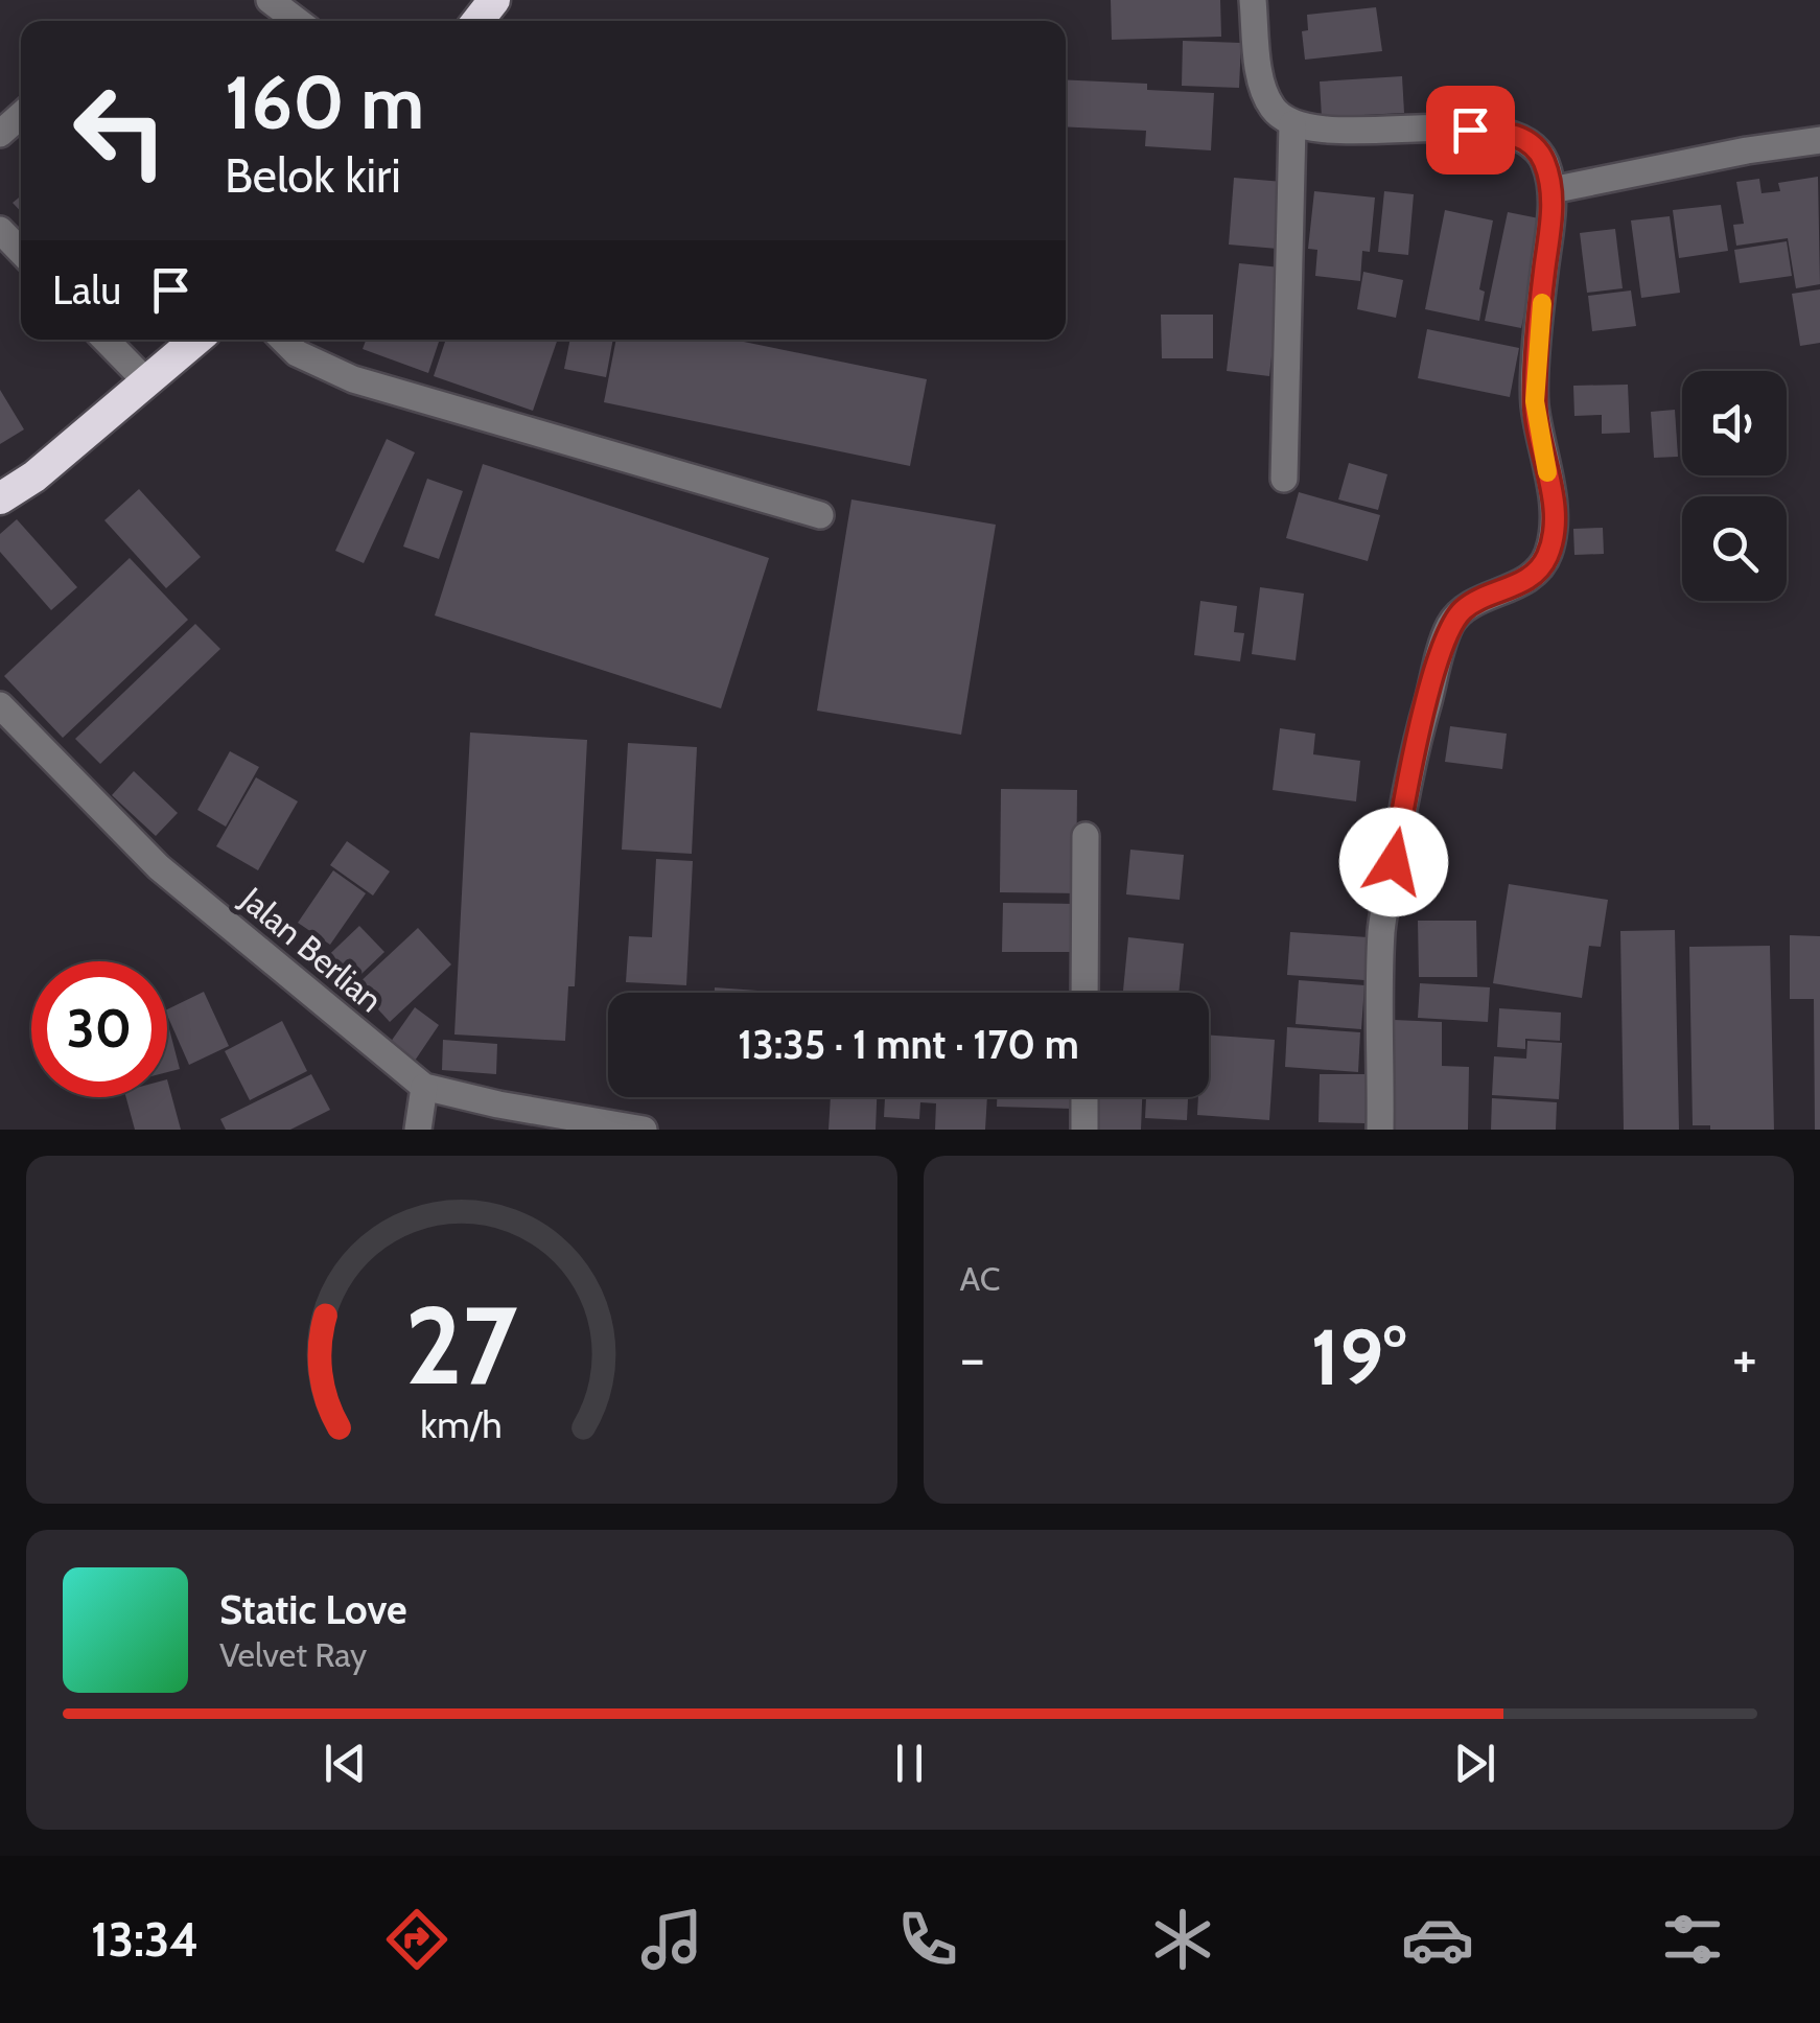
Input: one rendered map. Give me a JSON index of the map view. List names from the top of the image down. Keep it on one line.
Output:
{"streets":{"street":["Jalan Berlian"]},"page":{"turn":["160 m","Belok kiri"],"then":"Lalu","limit":"30","trip":"13:35 · 1 mnt · 170 m","tile":"AC","heat":["−","19°","+"],"song":["Static Love","Velvet Ray"],"tabs":"13:34","gauge":["27","km/h"]}}
